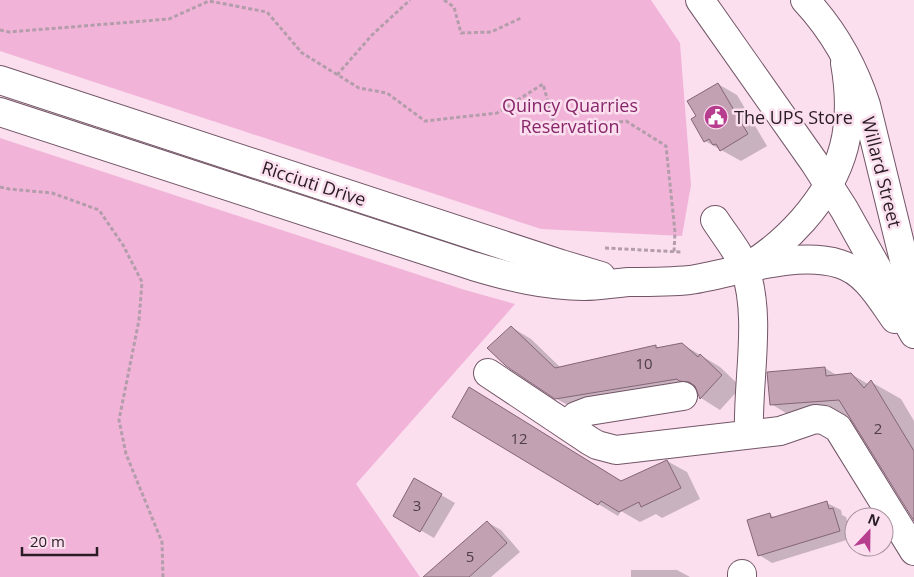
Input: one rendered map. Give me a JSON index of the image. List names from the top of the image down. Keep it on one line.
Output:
{"streets":{"main road":["Willard Street","Ricciuti Drive"]},"crossings":[["Willard Street","Ricciuti Drive"]],"parks":["Quincy Quarries Reservation"],"places":{"public building":["The UPS Store"]},"house_numbers":["10","2","12","3","5"],"scale_bar":"20 m","north":"top"}
